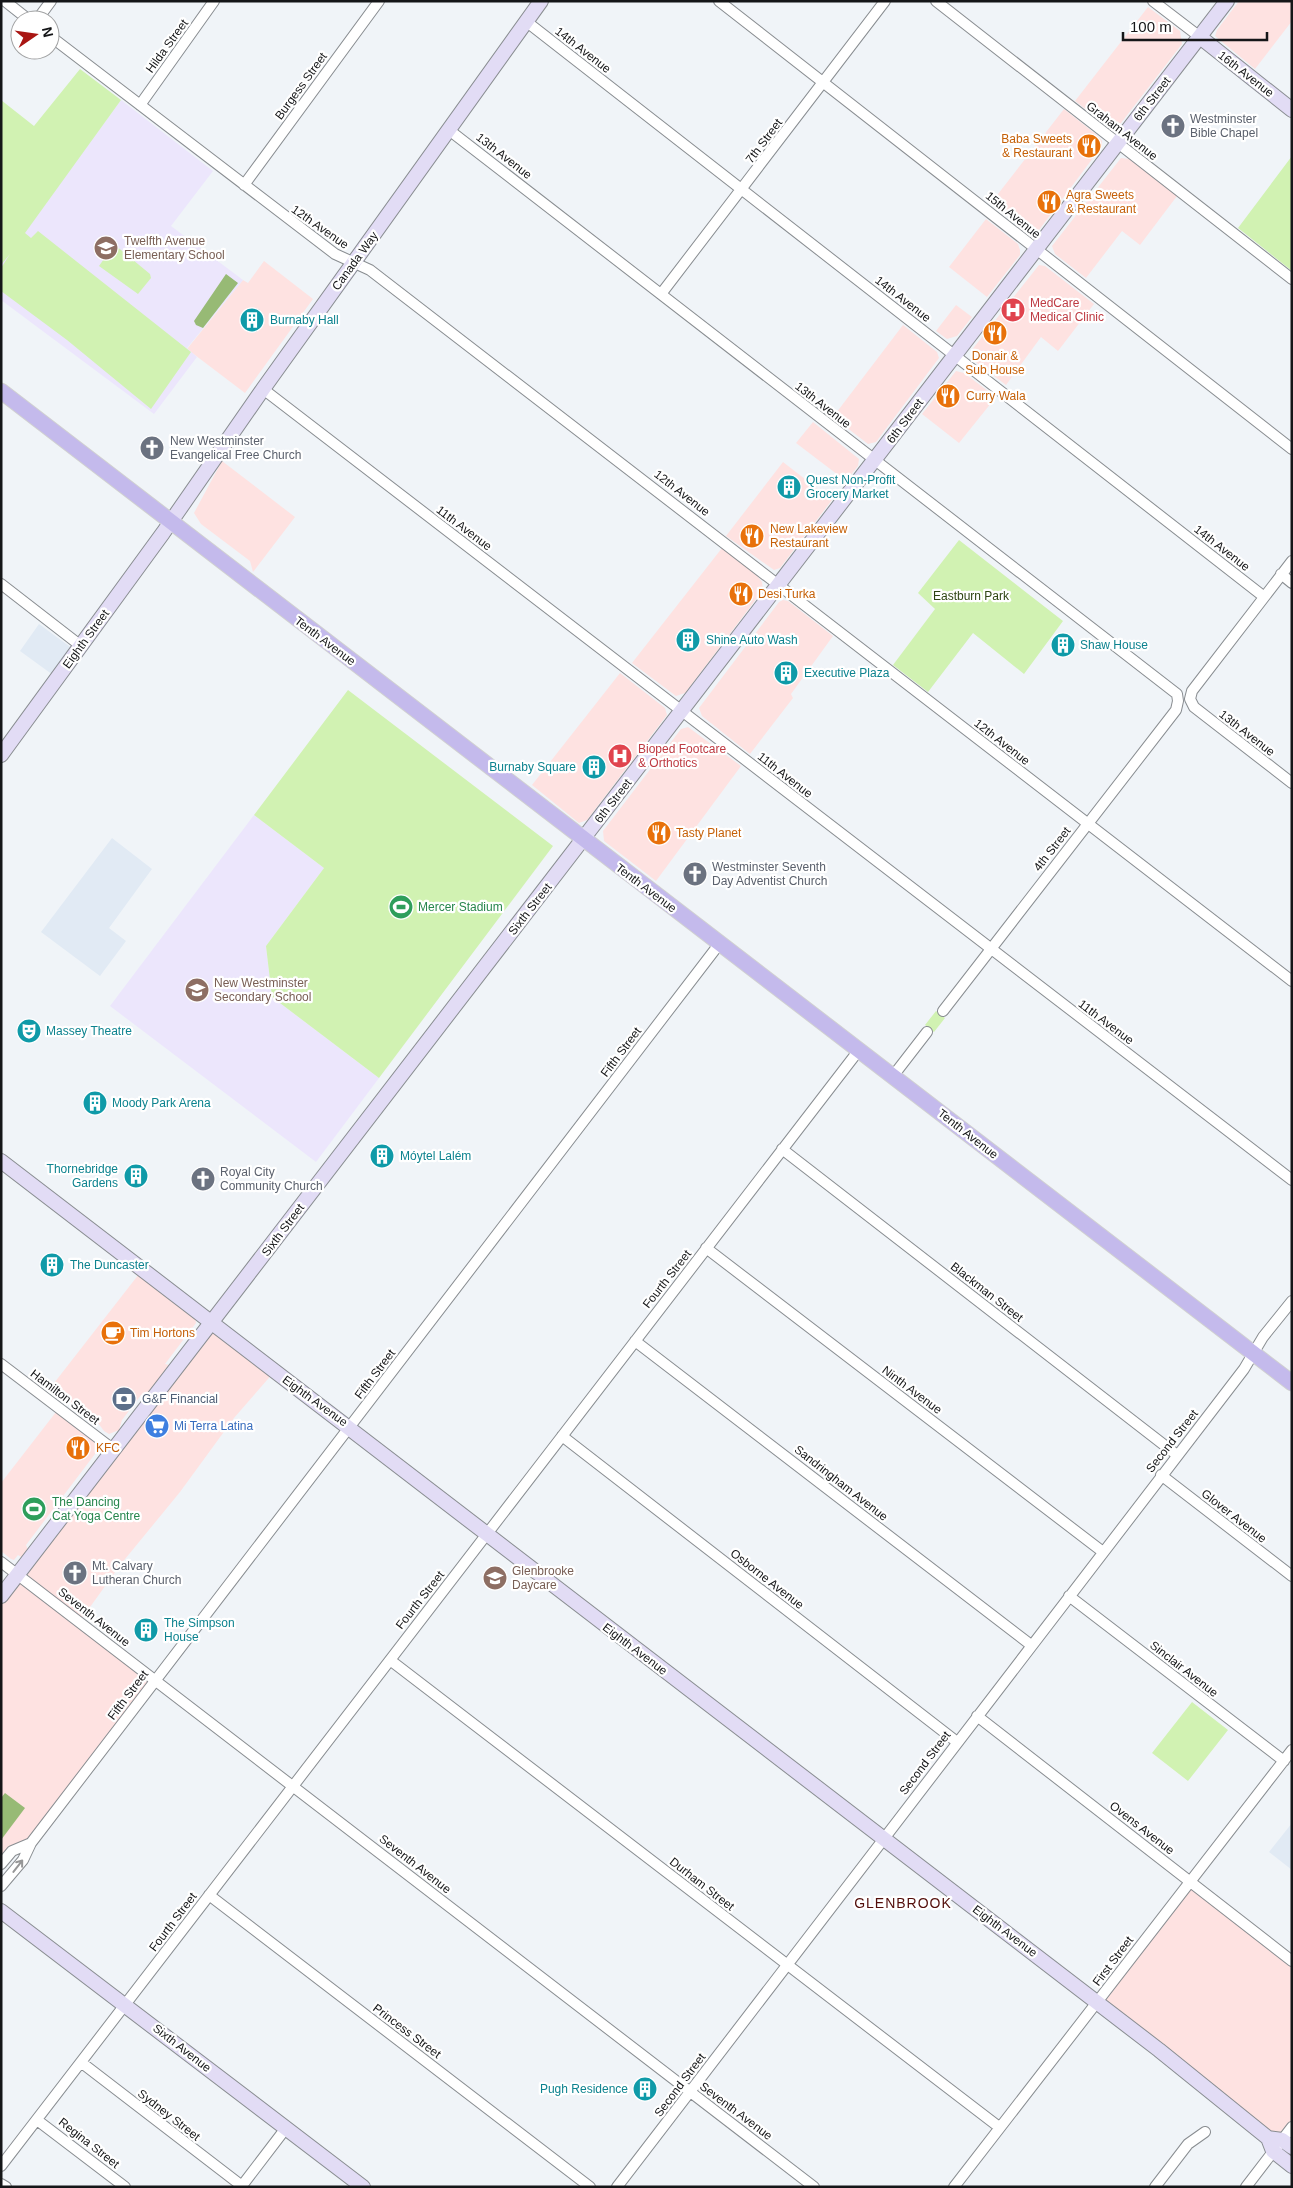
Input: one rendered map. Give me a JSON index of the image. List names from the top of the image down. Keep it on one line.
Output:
{"streets":{"main road":["Tenth Avenue"],"street":["Hilda Street","14th Avenue","16th Avenue","Burgess Street","6th Street","Graham Avenue","7th Street","13th Avenue","15th Avenue","12th Avenue","Canada Way","11th Avenue","Eighth Street","4th Street","Sixth Street","Fifth Street","Fourth Street","Blackman Street","Ninth Avenue","Hamilton Street","Eighth Avenue","Second Street","Sandringham Avenue","Glover Avenue","Osborne Avenue","Seventh Avenue","Sinclair Avenue","Ovens Avenue","Durham Street","First Street","Princess Street","Sixth Avenue","Sydney Street","Regina Street"]},"crossings":[["Hilda Street","12th Avenue"],["14th Avenue","6th Street"],["14th Avenue","7th Street"],["14th Avenue","13th Avenue"],["14th Avenue","Canada Way"],["16th Avenue","6th Street"],["Burgess Street","12th Avenue"],["6th Street","Graham Avenue"],["6th Street","13th Avenue"],["6th Street","15th Avenue"],["6th Street","12th Avenue"],["6th Street","11th Avenue"],["6th Street","Tenth Avenue"],["6th Street","Sixth Street"],["7th Street","13th Avenue"],["7th Street","15th Avenue"],["13th Avenue","Canada Way"],["13th Avenue","4th Street"],["12th Avenue","Canada Way"],["12th Avenue","4th Street"],["Canada Way","11th Avenue"],["Canada Way","Eighth Street"],["Canada Way","Tenth Avenue"],["11th Avenue","4th Street"],["Eighth Street","Tenth Avenue"],["Tenth Avenue","Sixth Street"],["Tenth Avenue","Fifth Street"],["Tenth Avenue","Fourth Street"],["Tenth Avenue","Second Street"],["Sixth Street","Hamilton Street"],["Sixth Street","Eighth Avenue"],["Sixth Street","Seventh Avenue"],["Fifth Street","Eighth Avenue"],["Fifth Street","Seventh Avenue"],["Fourth Street","Blackman Street"],["Fourth Street","Ninth Avenue"],["Fourth Street","Eighth Avenue"],["Fourth Street","Sandringham Avenue"],["Fourth Street","Osborne Avenue"],["Fourth Street","Seventh Avenue"],["Fourth Street","Durham Street"],["Fourth Street","Princess Street"],["Fourth Street","Sixth Avenue"],["Fourth Street","Sydney Street"],["Fourth Street","Regina Street"],["Blackman Street","Second Street"],["Ninth Avenue","Second Street"],["Eighth Avenue","Second Street"],["Eighth Avenue","First Street"],["Second Street","Sandringham Avenue"],["Second Street","Glover Avenue"],["Second Street","Osborne Avenue"],["Second Street","Seventh Avenue"],["Second Street","Sinclair Avenue"],["Second Street","Ovens Avenue"],["Second Street","Durham Street"],["Sinclair Avenue","First Street"],["Ovens Avenue","First Street"],["Durham Street","First Street"]],"districts":["GLENBROOK"],"parks":["Eastburn Park"],"places":{"church":["Westminster Bible Chapel","New Westminster Evangelical Free Church","Westminster Seventh Day Adventist Church","Royal City Community Church","Mt. Calvary Lutheran Church"],"restaurant":["Baba Sweets & Restaurant","Agra Sweets & Restaurant","Donair & Sub House","Curry Wala","New Lakeview Restaurant","Desi Turka","Tasty Planet","KFC"],"school or university":["Twelfth Avenue Elementary School","New Westminster Secondary School","Glenbrooke Daycare"],"hospital":["MedCare Medical Clinic","Bioped Footcare & Orthotics"],"building":["Burnaby Hall","Quest Non-Profit Grocery Market","Shine Auto Wash","Shaw House","Executive Plaza","Burnaby Square","Moody Park Arena","Móytel Lalém","Thornebridge Gardens","The Duncaster","The Simpson House","Pugh Residence"],"sports":["Mercer Stadium","The Dancing Cat Yoga Centre"],"theatre":["Massey Theatre"],"cafe":["Tim Hortons"],"bank":["G&F Financial"],"supermarket":["Mi Terra Latina"]},"scale_bar":"100 m","north":"right"}
